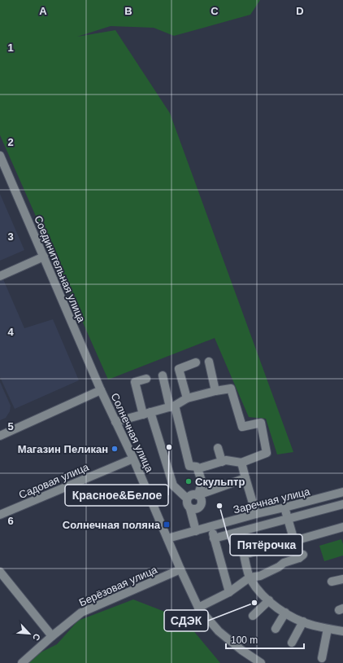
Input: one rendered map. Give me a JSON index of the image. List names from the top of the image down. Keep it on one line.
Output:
{"streets":{"street":["Соединительная улица","Солнечная улица","Садовая улица","Заречная улица","Берёзовая улица"]},"crossings":[["Соединительная улица","Солнечная улица"],["Солнечная улица","Садовая улица"],["Солнечная улица","Заречная улица"],["Солнечная улица","Берёзовая улица"]],"places":{"other":["Красное&Белое","Магазин Пеликан","Скульптр","Пятёрочка","СДЭК"],"transit":["Солнечная поляна"]},"scale_bar":"100 m","north":"bottom right","grid":{"columns":["A","B","C","D"],"rows":["1","2","3","4","5","6"]}}
